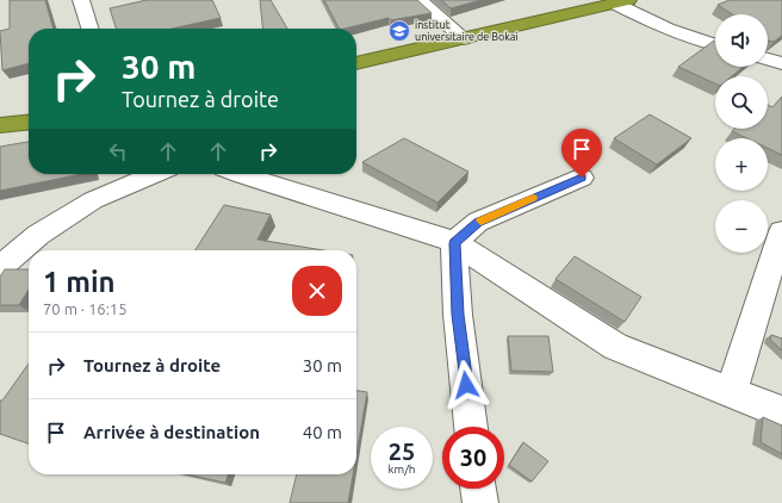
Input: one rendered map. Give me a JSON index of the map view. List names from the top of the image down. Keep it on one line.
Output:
{"places":{"school or university":["institut universitaire de Bokai"]},"page":{"map_buttons":["+","−"],"turn":["30 m","Tournez à droite"],"heading":["1 min","70 m · 16:15"],"list":[{"name":"Tournez à droite","value":"30 m"},{"name":"Arrivée à destination","value":"40 m"}],"speed":"25 km/h","limit":"30"}}
